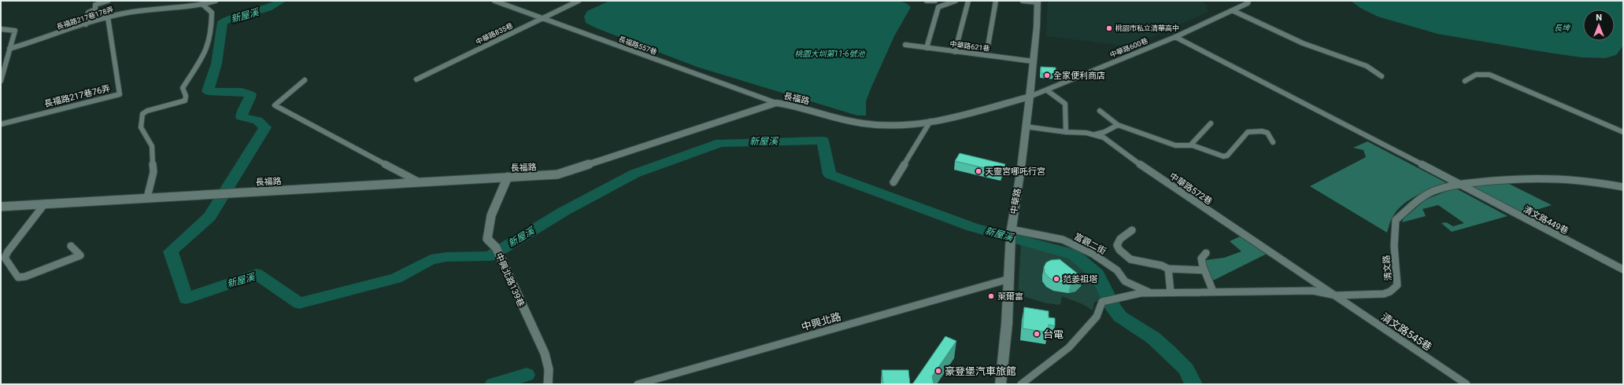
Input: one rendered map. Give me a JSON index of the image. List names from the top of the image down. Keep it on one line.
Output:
{"streets":{"main road":["中華路"],"street":["長福路217巷178弄","中華路835巷","長福路557巷","中華路621巷","中華路600巷","長福路217巷76弄","長福路","中華路572巷","清文路449巷","富觀二街","清文路","中興北路139巷","中興北路","清文路545巷"]},"crossings":[["長福路217巷178弄","長福路217巷76弄"],["中華路835巷","長福路557巷"],["長福路557巷","長福路"],["中華路621巷","中華路"],["中華路600巷","長福路"],["中華路600巷","中華路"],["中華路600巷","清文路449巷"],["長福路","中華路"],["長福路","中興北路139巷"],["中華路572巷","中華路"],["中華路572巷","清文路"],["中華路572巷","清文路545巷"],["中華路","富觀二街"],["中華路","中興北路"],["清文路449巷","清文路"],["富觀二街","清文路"],["清文路","清文路545巷"]],"water":["新屋溪","長埤","桃園大圳第11-6號池"],"places":["桃園市私立清華高中","全家便利商店","天靈宮哪吒行宮","范姜祖塔","萊爾富","台電","豪登堡汽車旅館"],"north":"top"}
